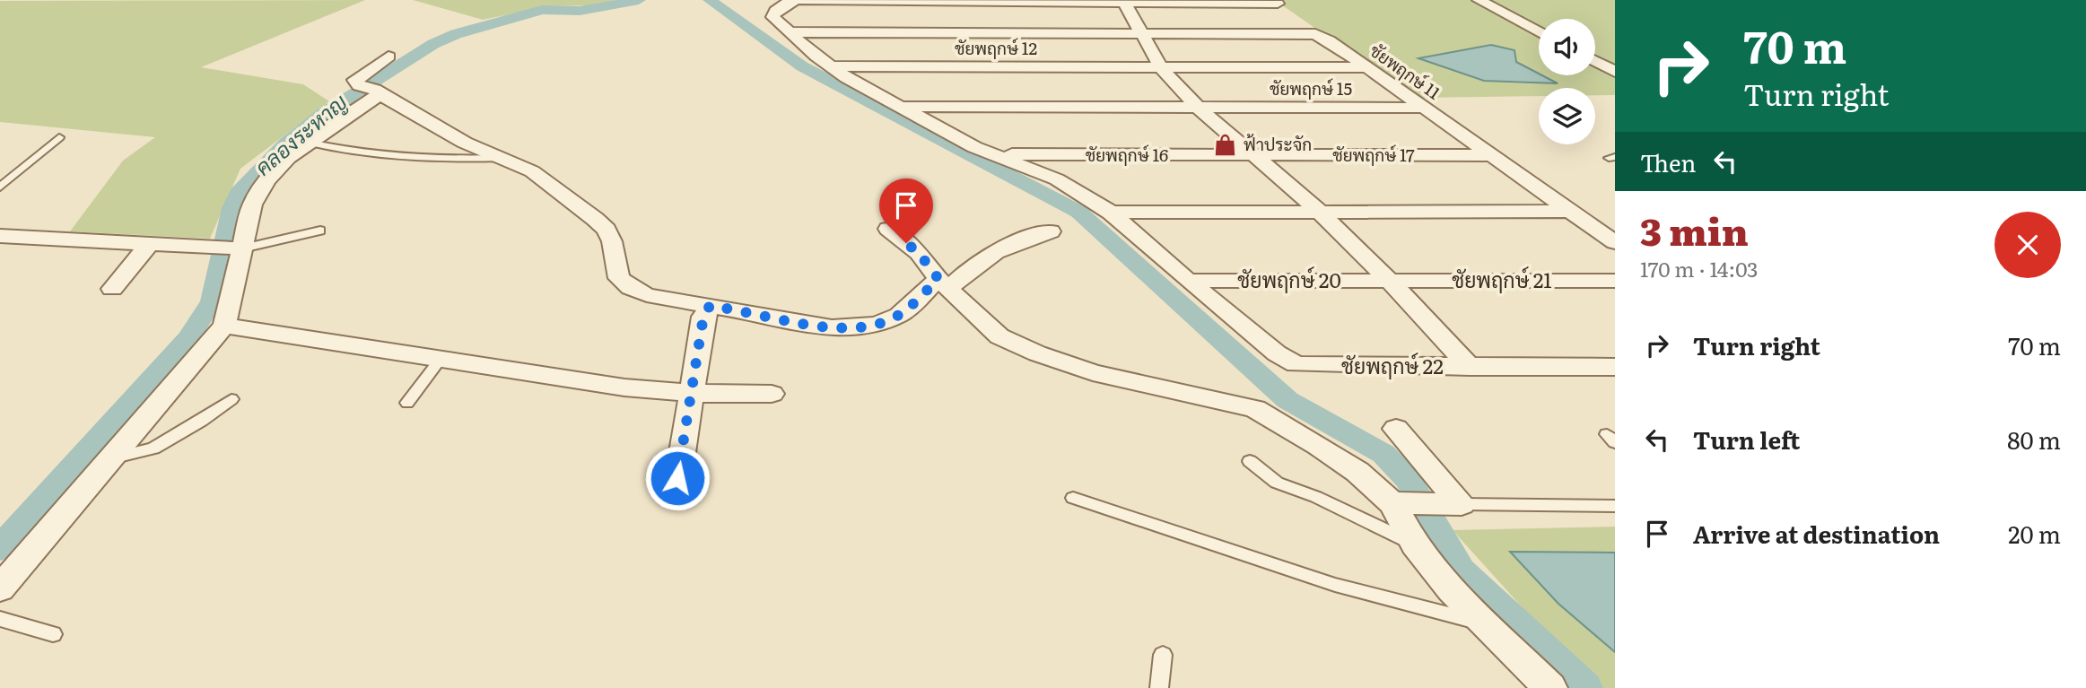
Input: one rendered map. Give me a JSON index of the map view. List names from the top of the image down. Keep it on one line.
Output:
{"streets":{"street":["ชัยพฤกษ์ 12","ชัยพฤกษ์ 11","ชัยพฤกษ์ 15","ชัยพฤกษ์ 16","ชัยพฤกษ์ 17","ชัยพฤกษ์ 20","ชัยพฤกษ์ 21","ชัยพฤกษ์ 22"]},"crossings":[["ชัยพฤกษ์ 12","ชัยพฤกษ์ 11"],["ชัยพฤกษ์ 12","ชัยพฤกษ์ 22"],["ชัยพฤกษ์ 11","ชัยพฤกษ์ 15"],["ชัยพฤกษ์ 11","ชัยพฤกษ์ 17"],["ชัยพฤกษ์ 15","ชัยพฤกษ์ 22"],["ชัยพฤกษ์ 16","ชัยพฤกษ์ 17"],["ชัยพฤกษ์ 16","ชัยพฤกษ์ 22"],["ชัยพฤกษ์ 20","ชัยพฤกษ์ 21"],["ชัยพฤกษ์ 20","ชัยพฤกษ์ 22"]],"water":["คลองระหาญ"],"places":{"shop":["ฟ้าประจัก"]},"page":{"turn":["70 m","Turn right"],"then":"Then","heading":["3 min","170 m · 14:03"],"list":[{"name":"Turn right","value":"70 m"},{"name":"Turn left","value":"80 m"},{"name":"Arrive at destination","value":"20 m"}]}}
